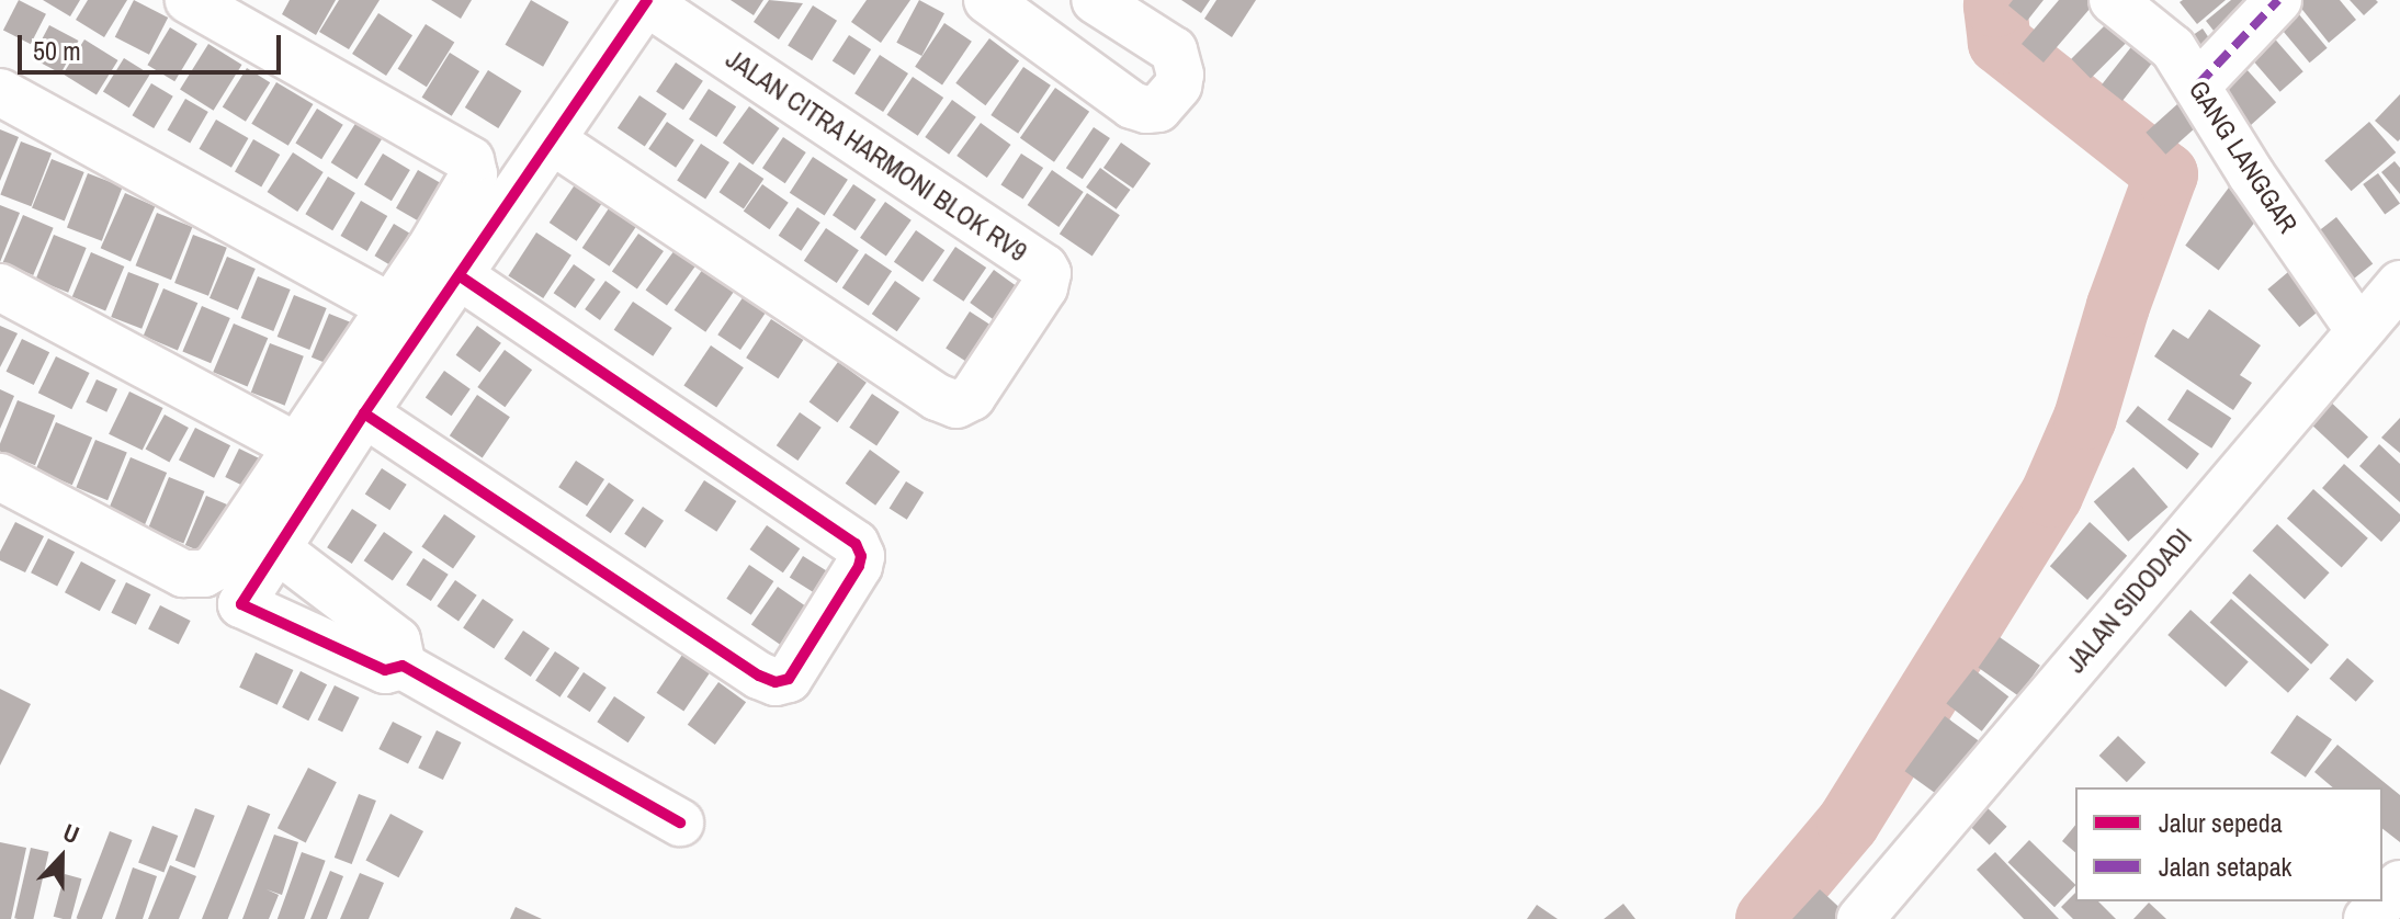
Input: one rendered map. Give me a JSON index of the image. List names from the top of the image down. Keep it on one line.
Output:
{"streets":{"street":["JALAN CITRA HARMONI BLOK RV9","GANG LANGGAR","JALAN SIDODADI"]},"crossings":[["GANG LANGGAR","JALAN SIDODADI"]],"legend":["Jalur sepeda","Jalan setapak"],"scale_bar":"50 m","north":"top"}
